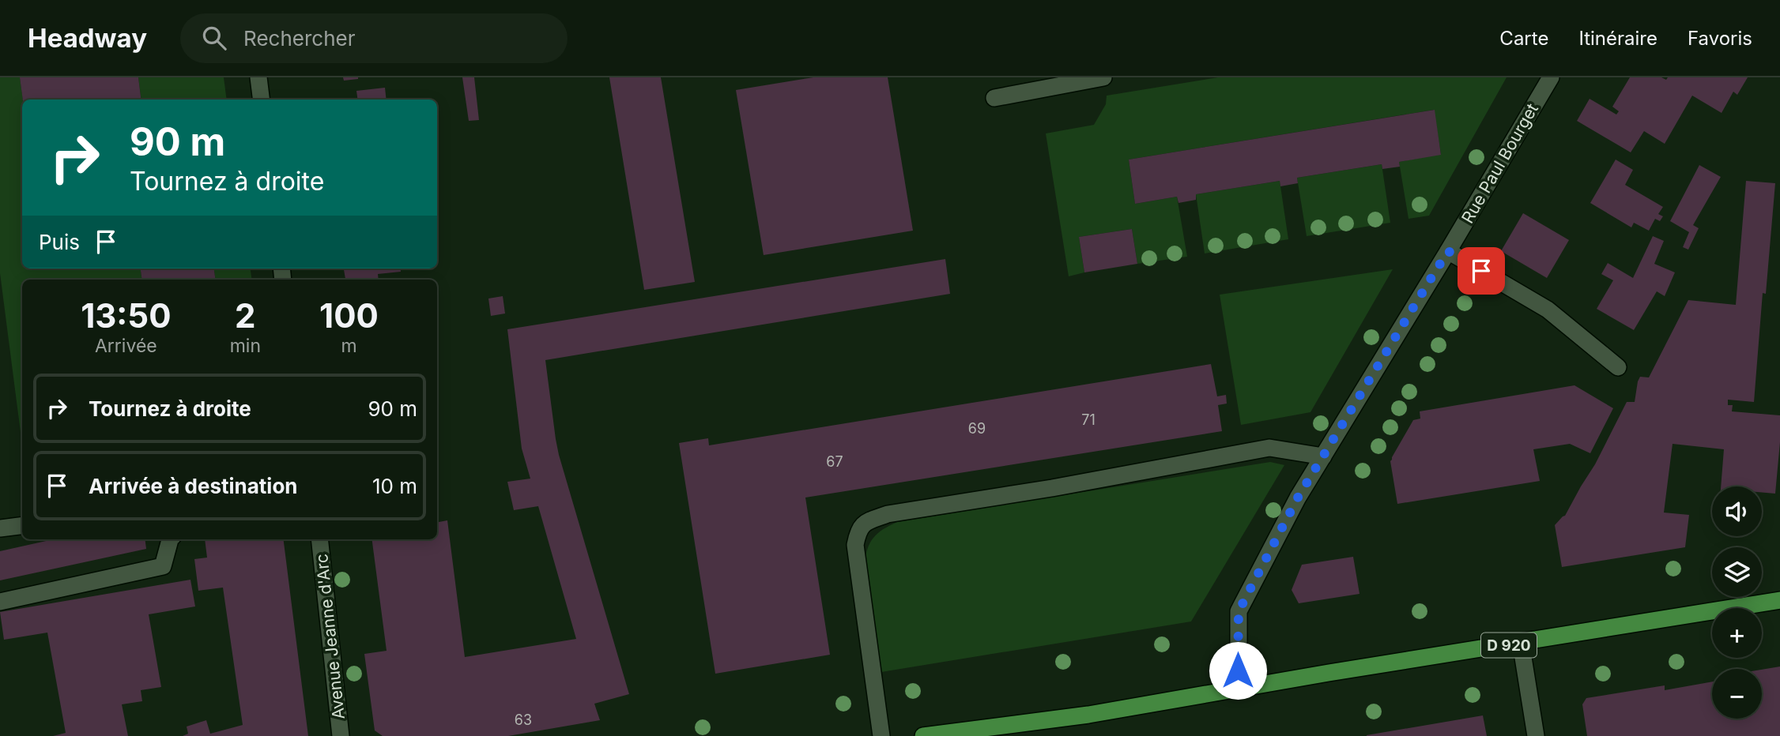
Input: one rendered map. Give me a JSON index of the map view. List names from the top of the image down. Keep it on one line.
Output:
{"streets":{"main road":["D 920"],"street":["Rue Paul Bourget","Avenue Jeanne d'Arc"]},"crossings":[["Rue Paul Bourget","D 920"]],"house_numbers":["71","69","67","63"],"page":{"header":"Headway","search":"Rechercher","nav":["Carte","Itinéraire","Favoris"],"turn":["90 m","Tournez à droite"],"then":"Puis","eta":["13:50","Arrivée","2","min","100","m"],"list":[{"name":"Tournez à droite","value":"90 m"},{"name":"Arrivée à destination","value":"10 m"}],"map_buttons":["+","−"]}}
